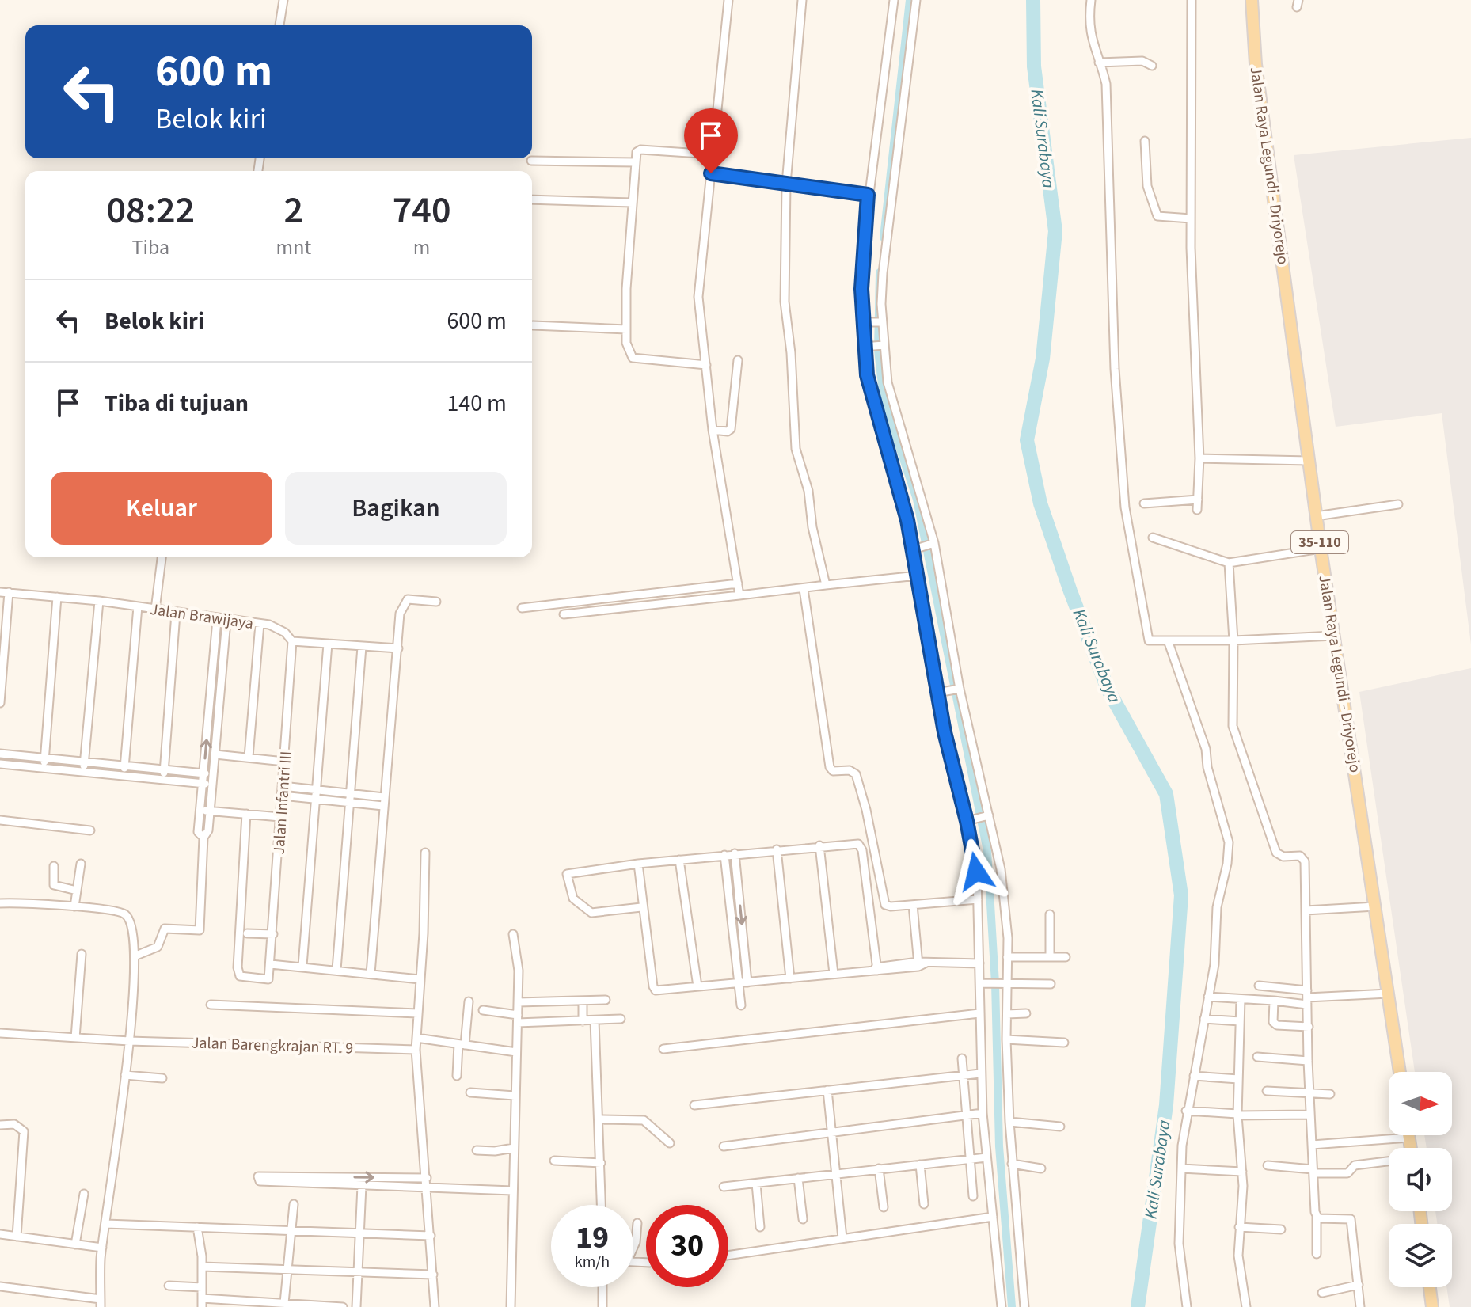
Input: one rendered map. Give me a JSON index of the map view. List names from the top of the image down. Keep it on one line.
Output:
{"streets":{"main road":["Jalan Raya Legundi - Driyorejo","35-110"],"street":["Jalan Brawijaya","Jalan Infantri III","Jalan Barengkrajan RT. 9"]},"crossings":[["Jalan Brawijaya","Jalan Infantri III"]],"water":["Kali Surabaya"],"north":"right","page":{"turn":["600 m","Belok kiri"],"eta":["08:22","Tiba","2","mnt","740","m"],"list":[{"name":"Belok kiri","value":"600 m"},{"name":"Tiba di tujuan","value":"140 m"}],"buttons":["Keluar","Bagikan"],"speed":"19 km/h","limit":"30"}}
